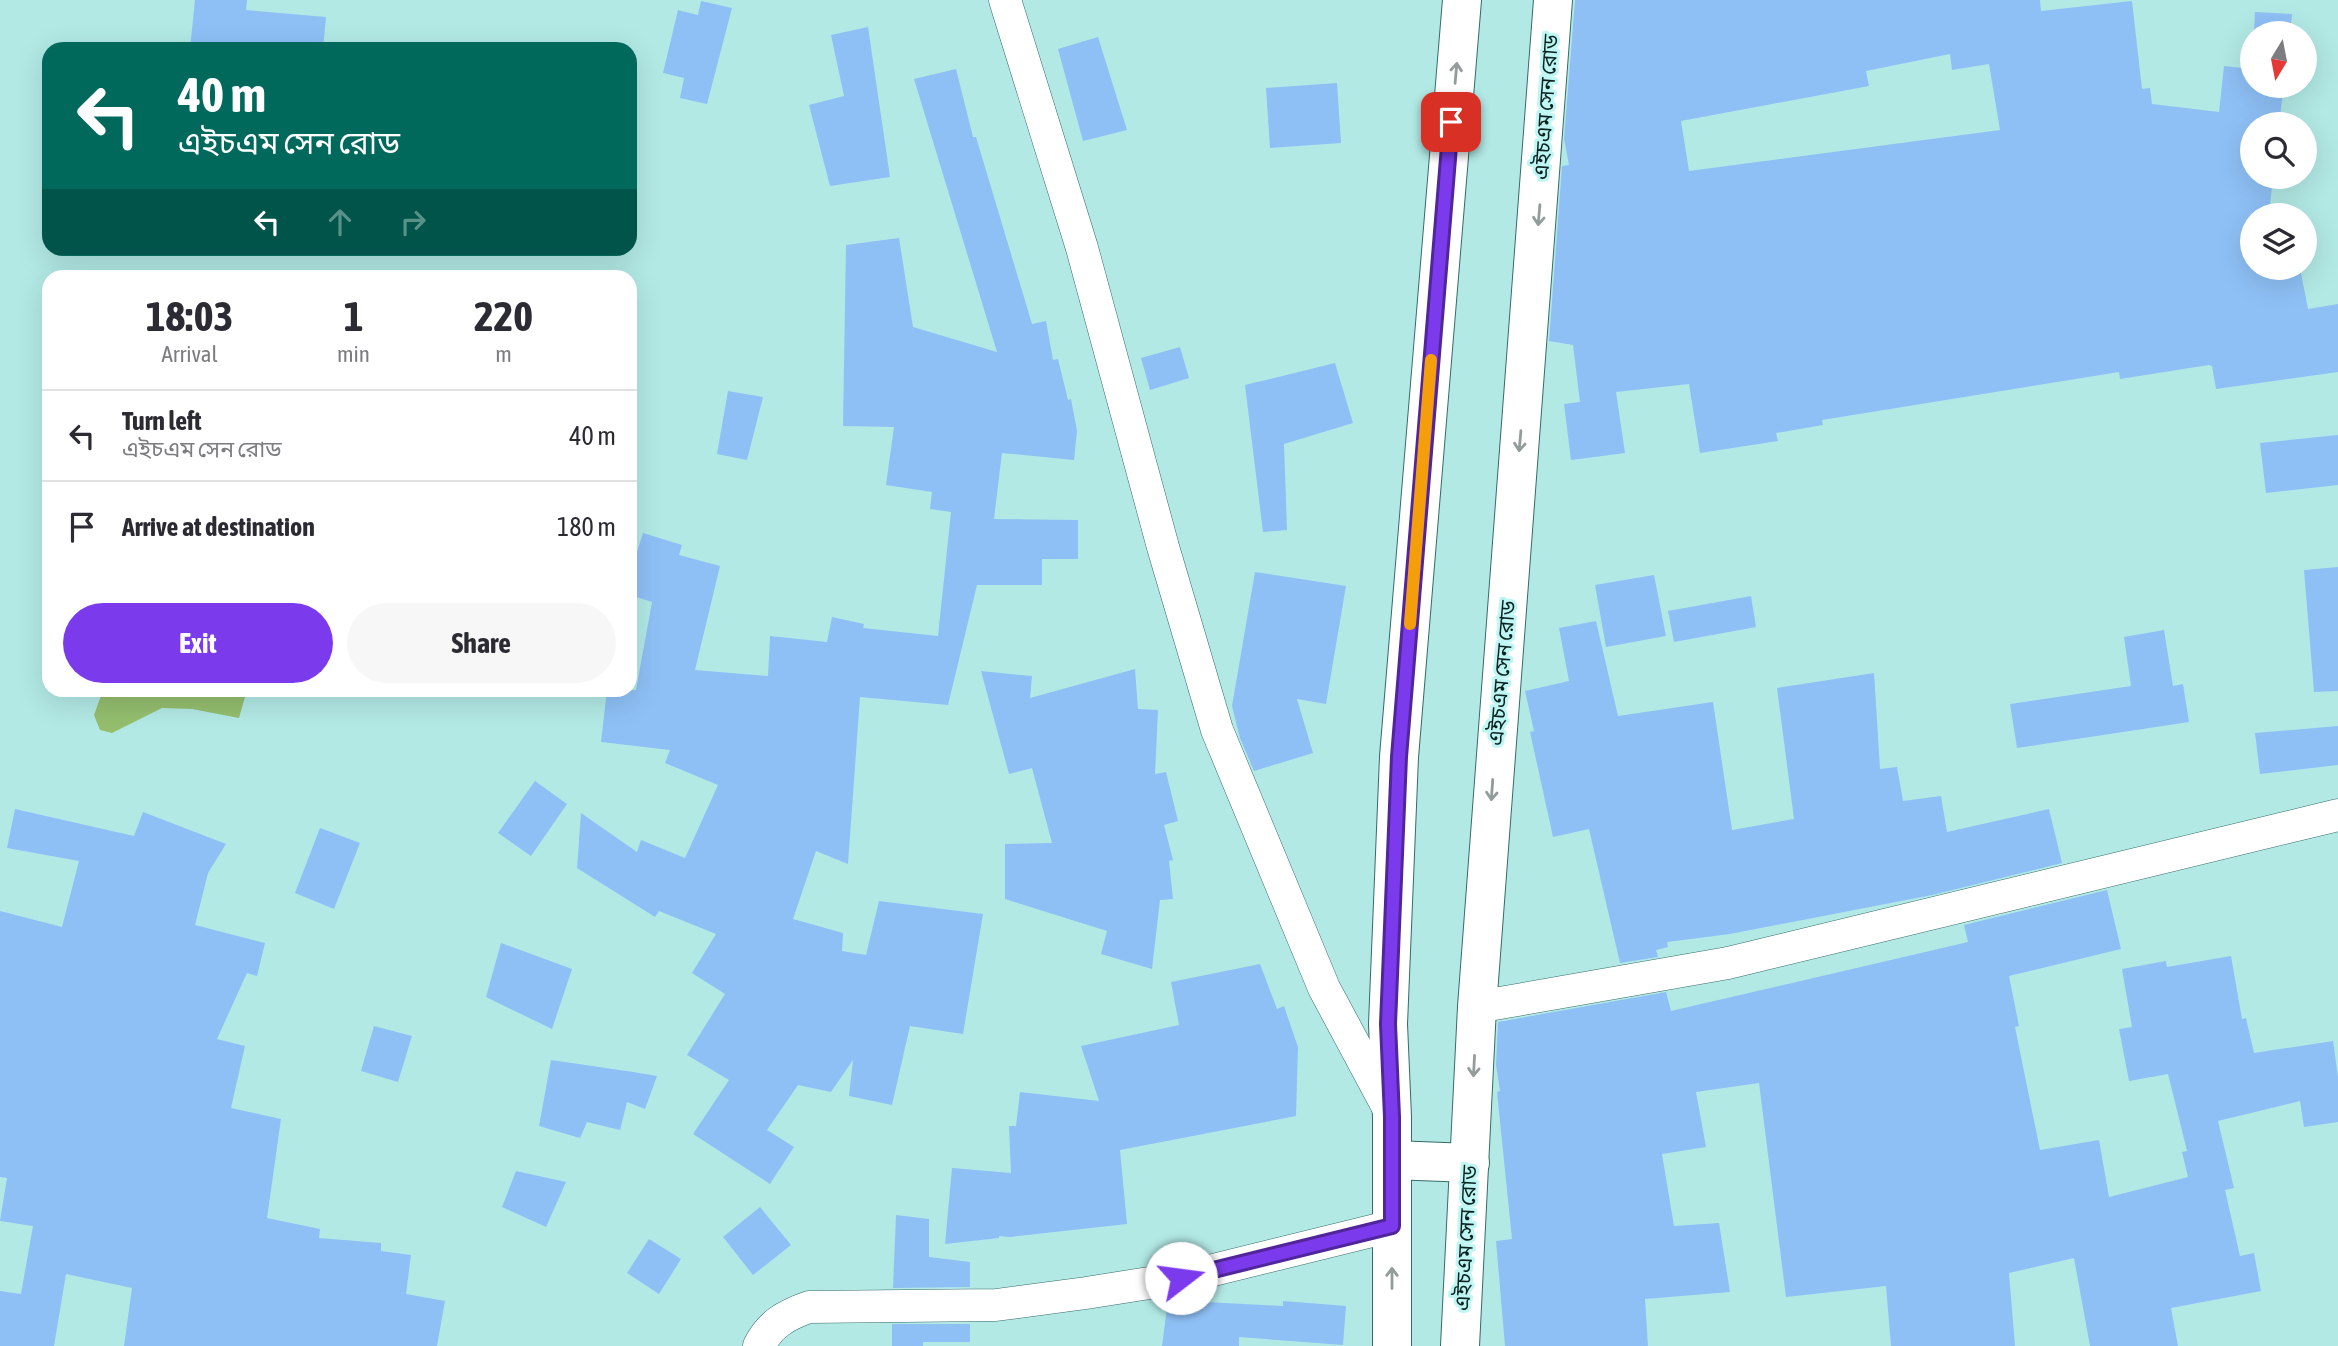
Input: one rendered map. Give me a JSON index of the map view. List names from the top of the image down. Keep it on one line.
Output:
{"streets":{"main road":["এইচএম সেন রোড"]},"north":"bottom","page":{"turn":["40 m","এইচএম সেন রোড"],"eta":["18:03","Arrival","1","min","220","m"],"list":[{"name":"Turn left","note":"এইচএম সেন রোড","value":"40 m"},{"name":"Arrive at destination","value":"180 m"}],"buttons":["Exit","Share"]}}
